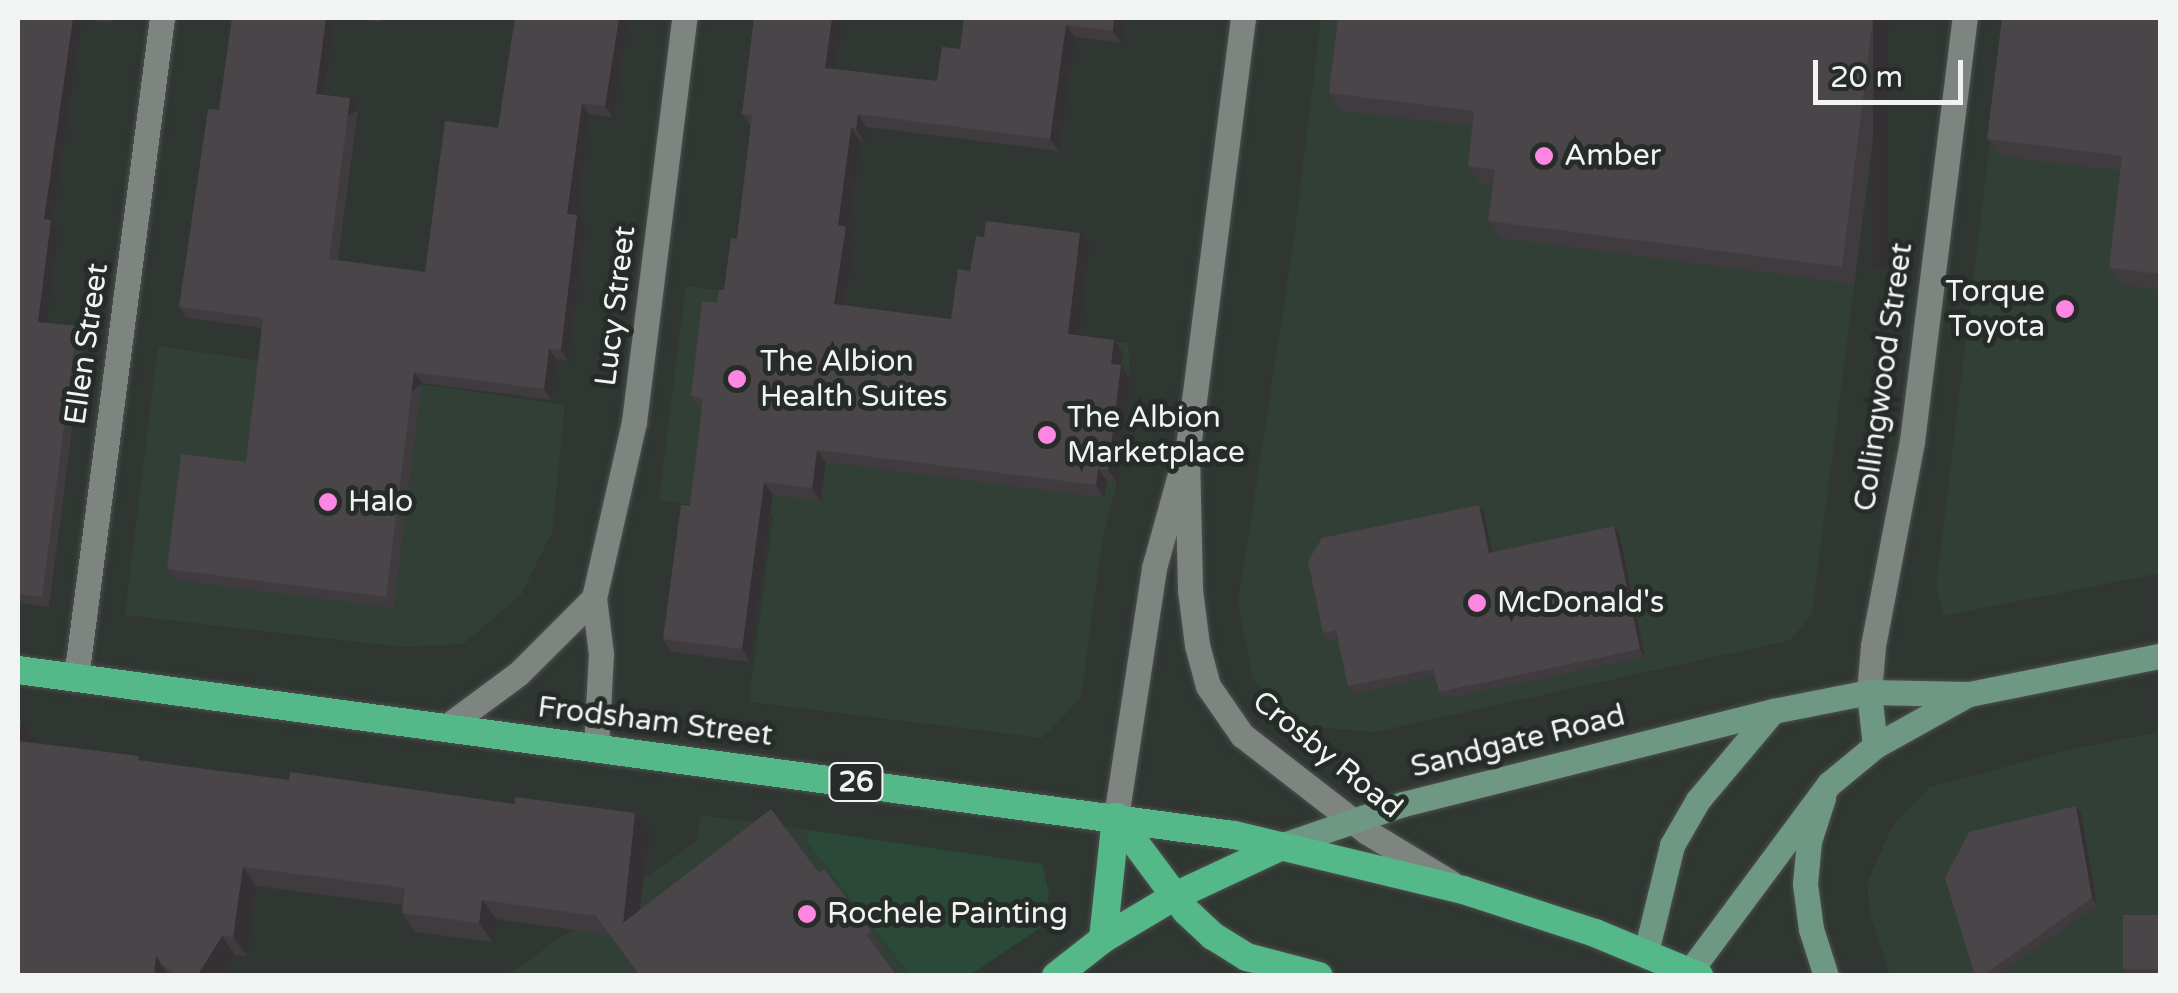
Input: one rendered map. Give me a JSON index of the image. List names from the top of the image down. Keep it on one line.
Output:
{"streets":{"highway":["Frodsham Street","Sandgate Road","26"],"main road":["Collingwood Street"],"street":["Lucy Street","Ellen Street","Crosby Road"]},"crossings":[["Lucy Street","Frodsham Street"],["Ellen Street","Frodsham Street"],["Collingwood Street","Sandgate Road"],["Frodsham Street","Sandgate Road"],["Frodsham Street","Crosby Road"],["Frodsham Street","26"],["Sandgate Road","Crosby Road"],["Sandgate Road","26"],["Crosby Road","26"]],"places":["Amber","Torque Toyota","The Albion Health Suites","The Albion Marketplace","Halo","McDonald's","Rochele Painting"],"scale_bar":"20 m"}
